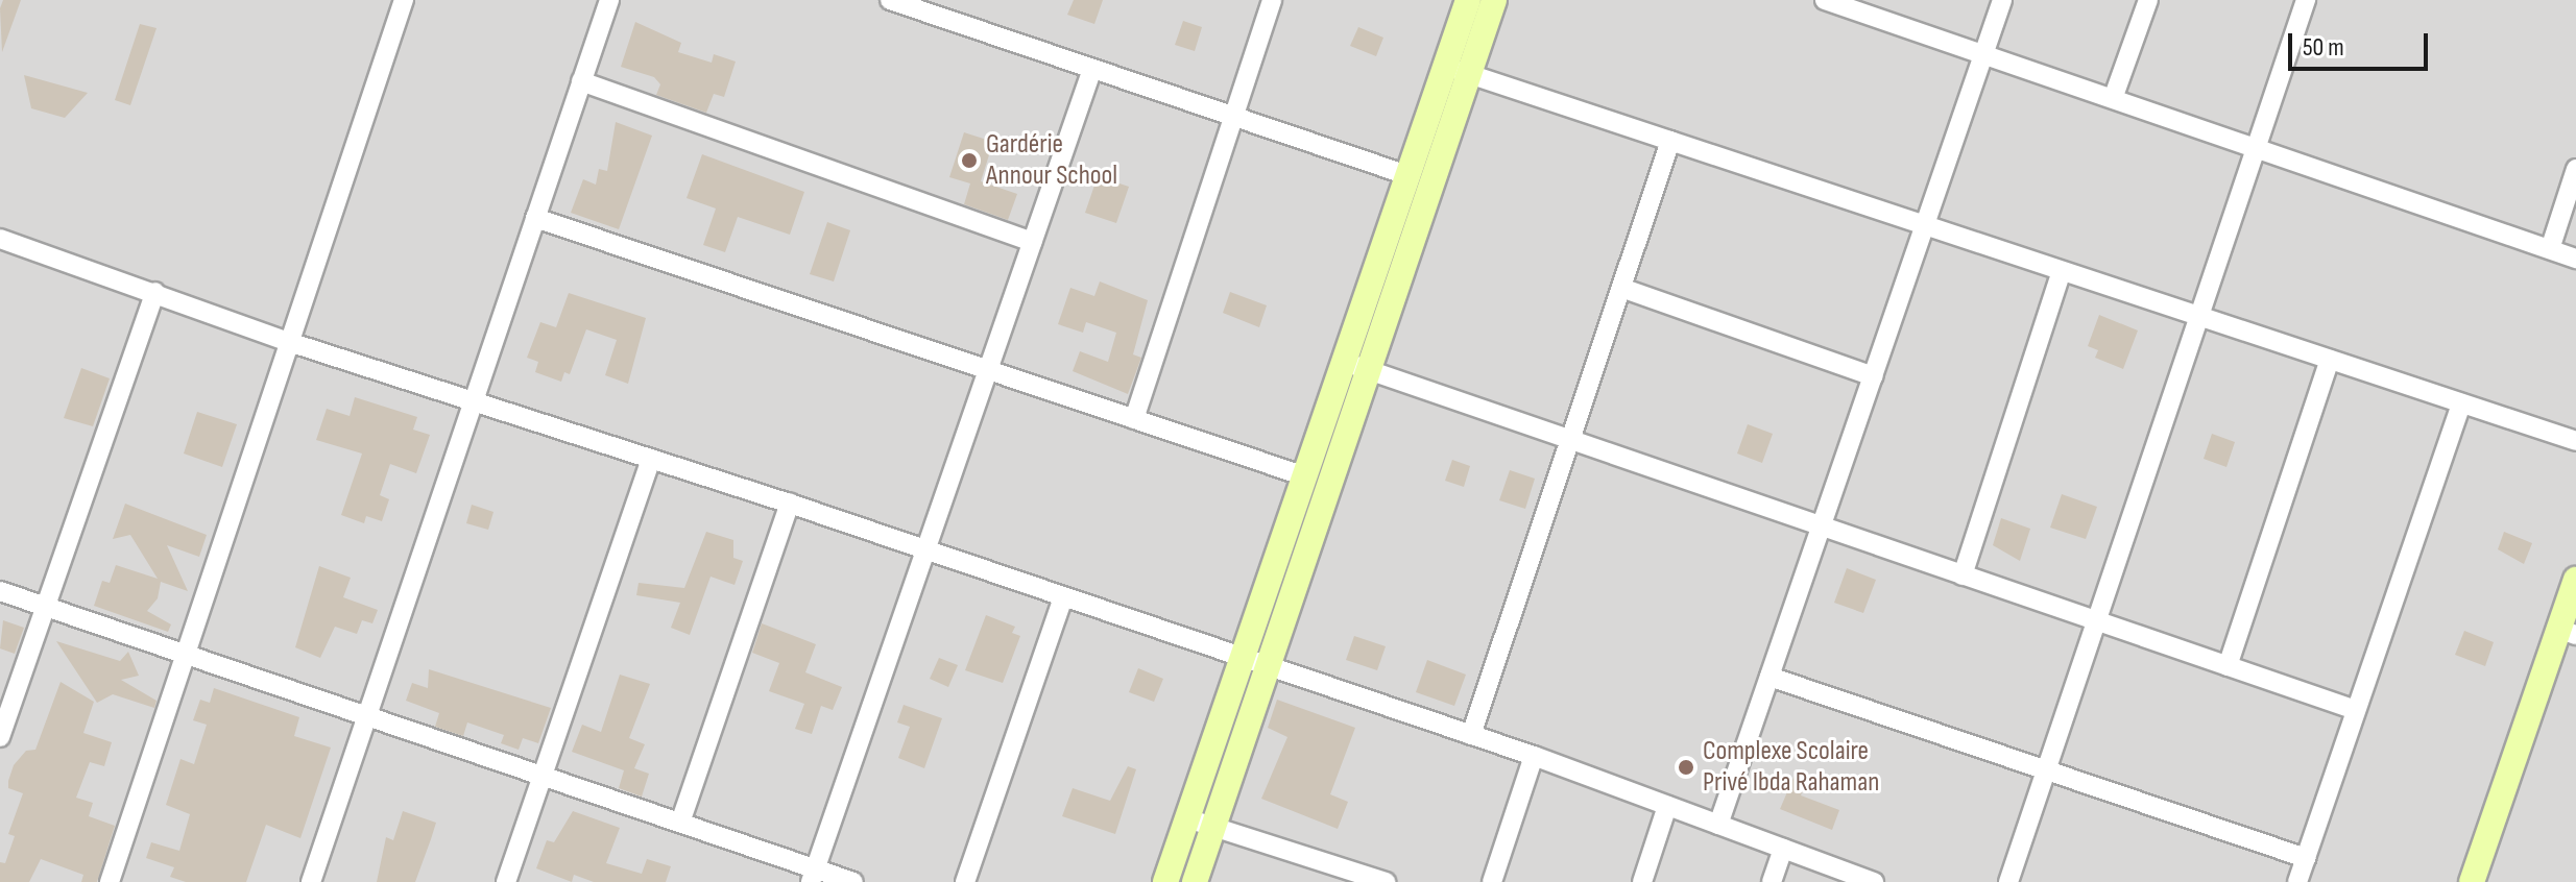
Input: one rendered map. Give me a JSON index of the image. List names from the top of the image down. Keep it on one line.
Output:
{"places":["Gardérie Annour School","Complexe Scolaire Privé Ibda Rahaman"],"scale_bar":"50 m"}
